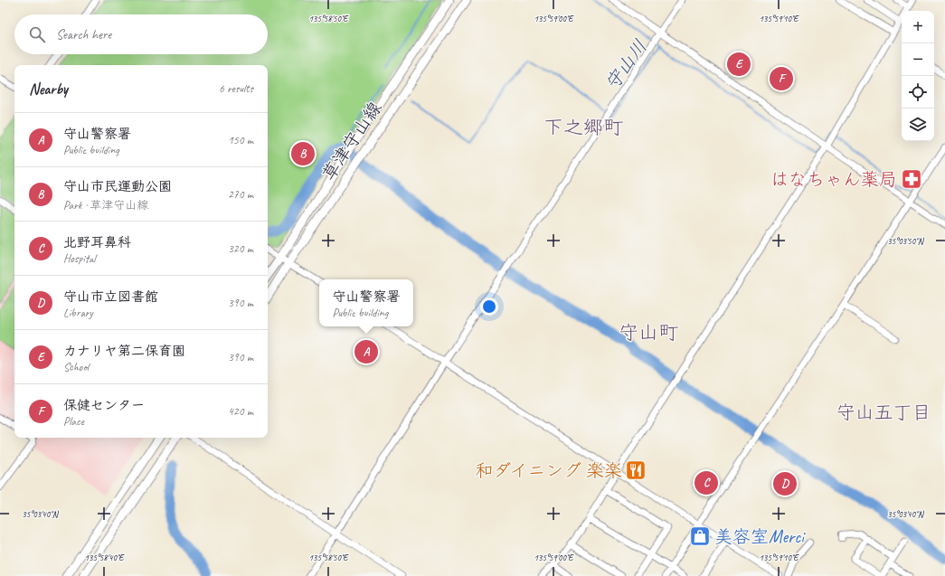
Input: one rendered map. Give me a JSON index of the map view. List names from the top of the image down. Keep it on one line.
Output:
{"streets":{"main road":["草津守山線"]},"districts":["下之郷町","守山町","守山五丁目"],"water":["守山川"],"places":{"pharmacy":["はなちゃん薬局"],"restaurant":["和ダイニング 楽楽"],"shop":["美容室Merci"]},"page":{"map_buttons":["+","−"],"search":"Search here","pins":["E","F","B","A","C","D"],"heading":["Nearby","6 results"],"list":[{"mark":"A","name":"守山警察署","note":"Public building","value":"150 m"},{"mark":"B","name":"守山市民運動公園","note":"Park · 草津守山線","value":"270 m"},{"mark":"C","name":"北野耳鼻科","note":"Hospital","value":"320 m"},{"mark":"D","name":"守山市立図書館","note":"Library","value":"390 m"},{"mark":"E","name":"カナリヤ第二保育園","note":"School","value":"390 m"},{"mark":"F","name":"保健センター","note":"Place","value":"420 m"}],"popup":["守山警察署","Public building"]},"coordinates":["135°58'50\"E","135°59'00\"E","135°59'10\"E","35°03'50\"N","35°03'40\"N","135°58'40\"E"]}
